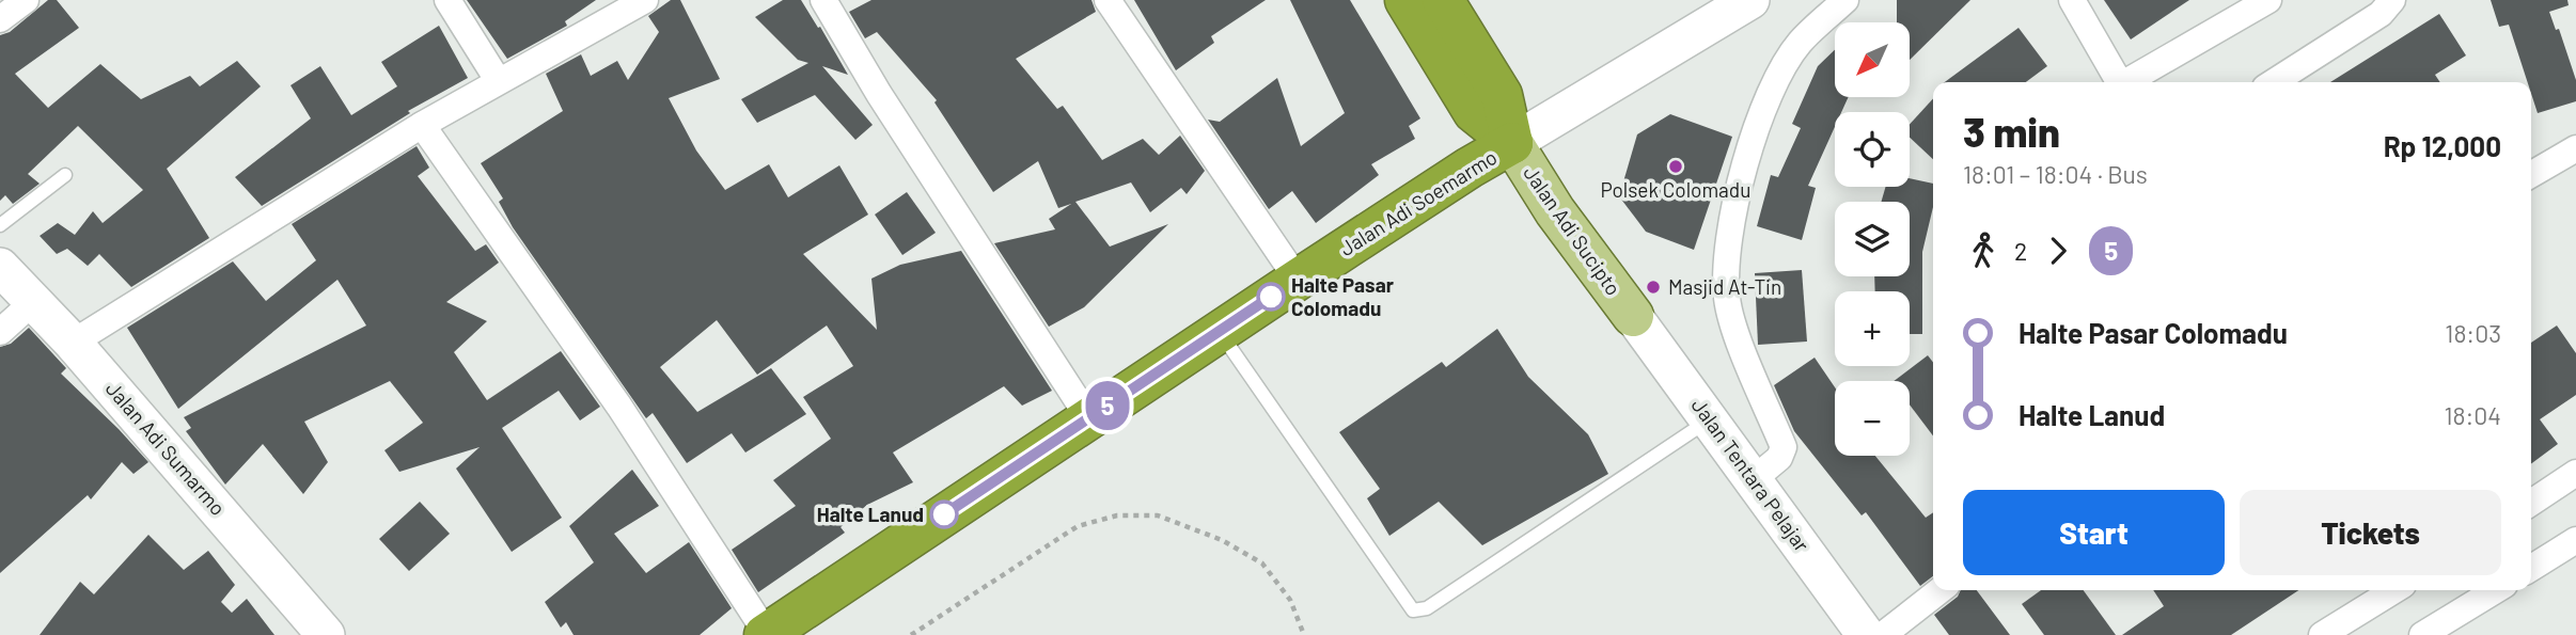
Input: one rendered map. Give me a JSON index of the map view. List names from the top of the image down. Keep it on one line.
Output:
{"streets":{"highway":["Jalan Adi Soemarmo","Jalan Adi Sucipto"],"main road":["Jalan Adi Sumarmo","Jalan Tentara Pelajar"]},"crossings":[["Jalan Adi Soemarmo","Jalan Adi Sucipto"],["Jalan Adi Sucipto","Jalan Tentara Pelajar"]],"places":["Polsek Colomadu","Masjid At-Tin","Halte Pasar Colomadu","Halte Lanud"],"lines":["bus line 5"],"north":"bottom left","page":{"on_map":"5","map_buttons":["+","−"],"heading":["3 min","18:01 – 18:04 · Bus","Rp 12,000"],"legs":["2","5"],"list":[{"name":"Halte Pasar Colomadu","value":"18:03"},{"name":"Halte Lanud","value":"18:04"}],"buttons":["Start","Tickets"]}}
